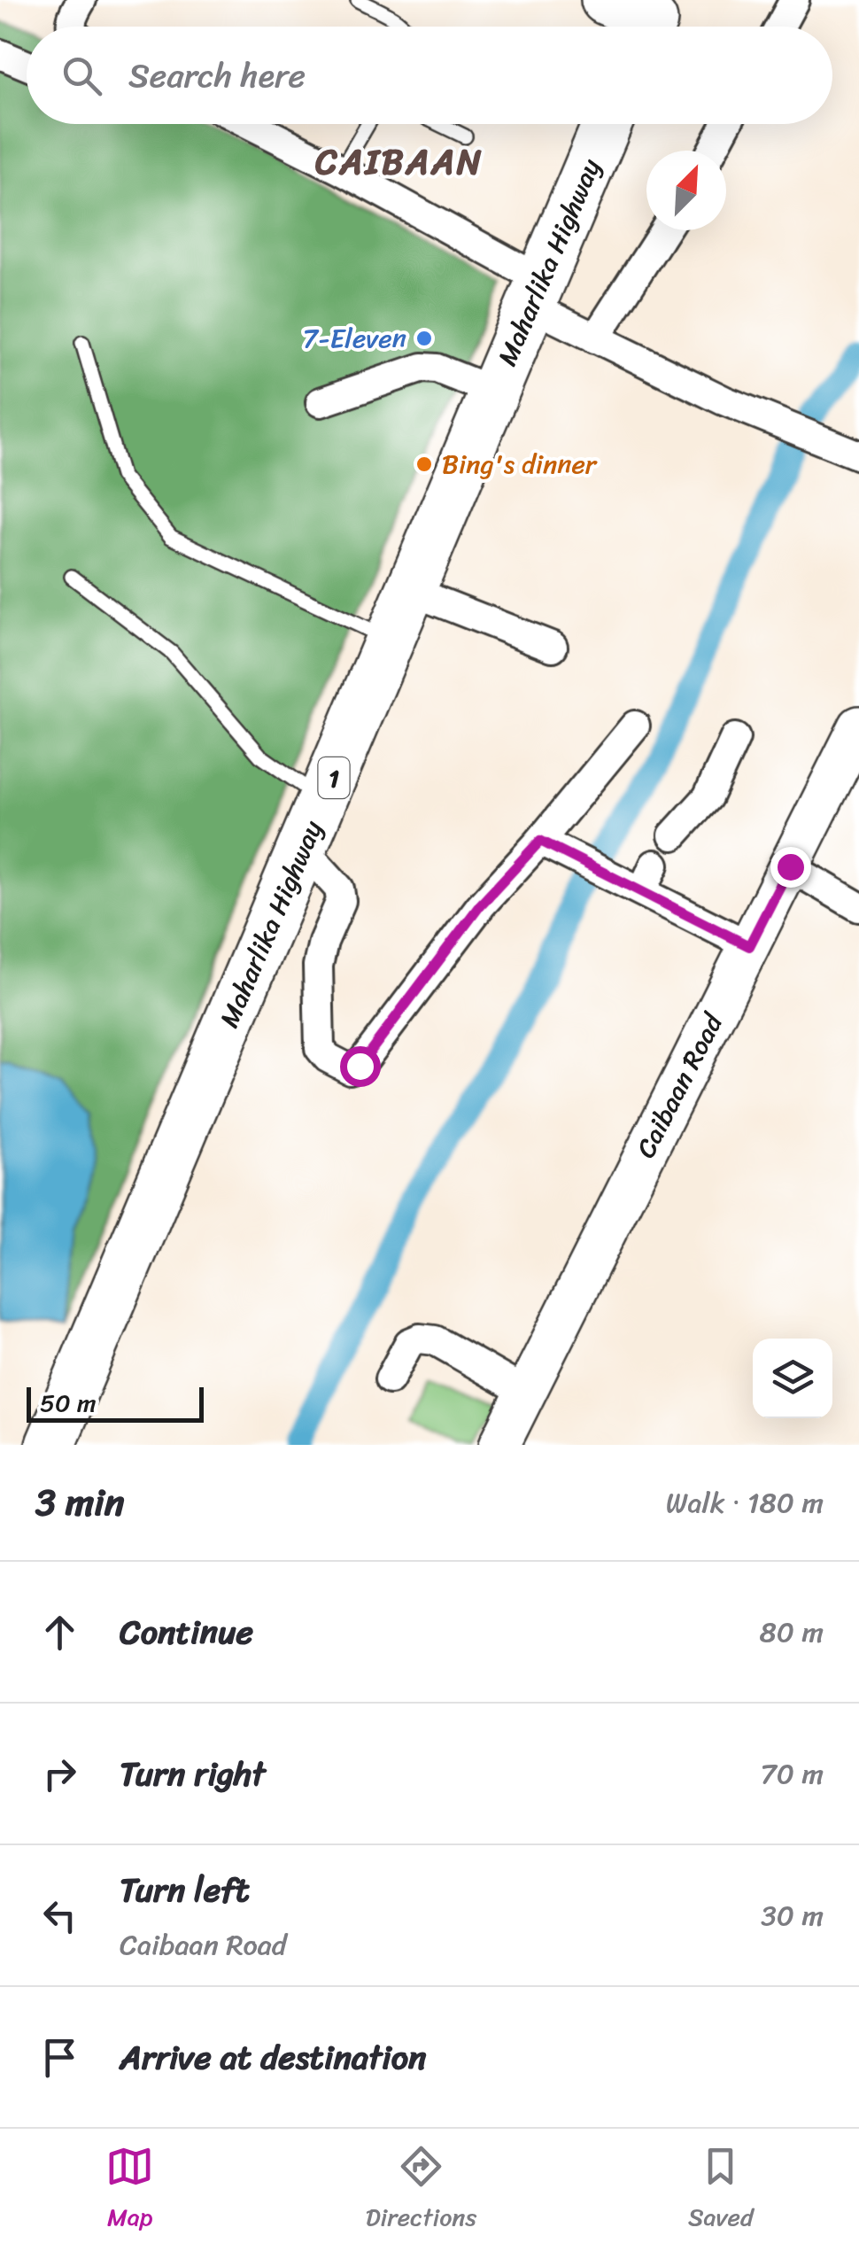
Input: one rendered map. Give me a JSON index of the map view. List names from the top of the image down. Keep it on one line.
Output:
{"streets":{"highway":["Maharlika Highway","1"],"street":["Caibaan Road"]},"districts":["CAIBAAN"],"places":["7-Eleven","Bing's dinner"],"scale_bar":"50 m","north":"top right","page":{"search":"Search here","scale":"50 m","heading":["3 min","Walk · 180 m"],"list":[["Continue","80 m"],["Turn right","70 m"],["Turn left","Caibaan Road","30 m"],"Arrive at destination"],"nav":["Map","Directions","Saved"]}}
